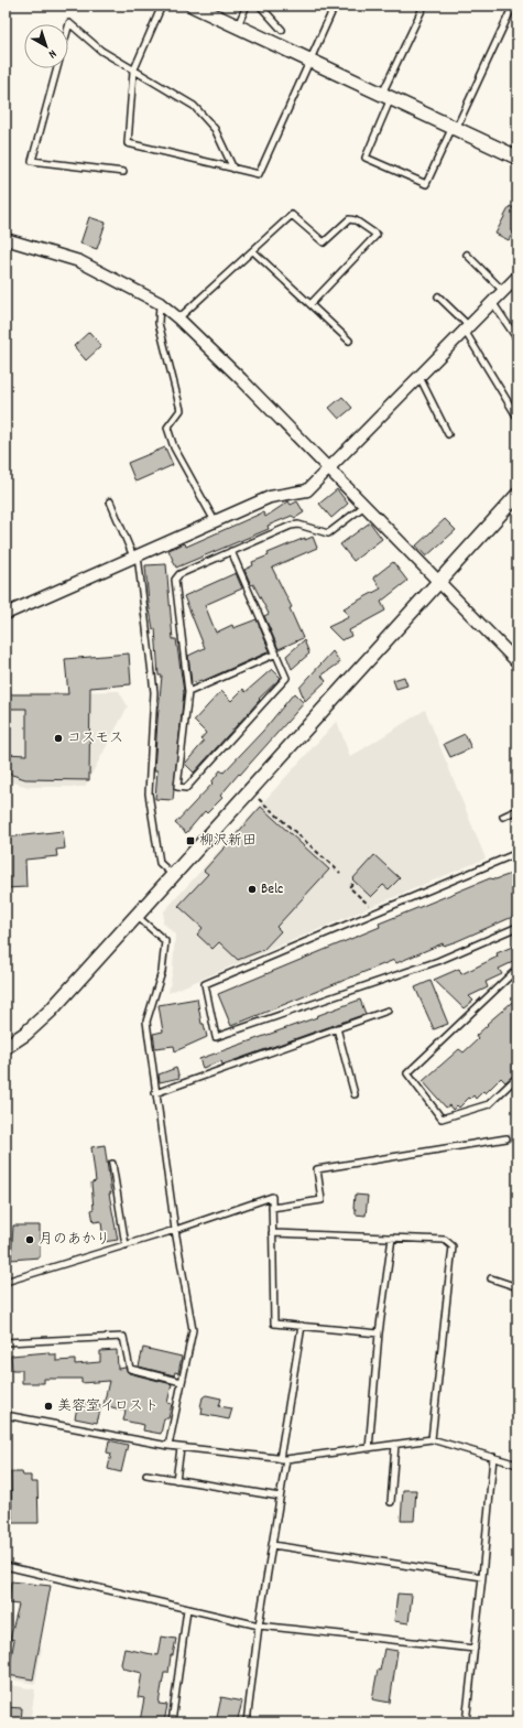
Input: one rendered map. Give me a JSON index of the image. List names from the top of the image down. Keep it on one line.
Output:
{"places":{"other":["コスモス","Belc","月のあかり","美容室イロスト"],"transit":["柳沢新田"]},"north":"bottom right"}
